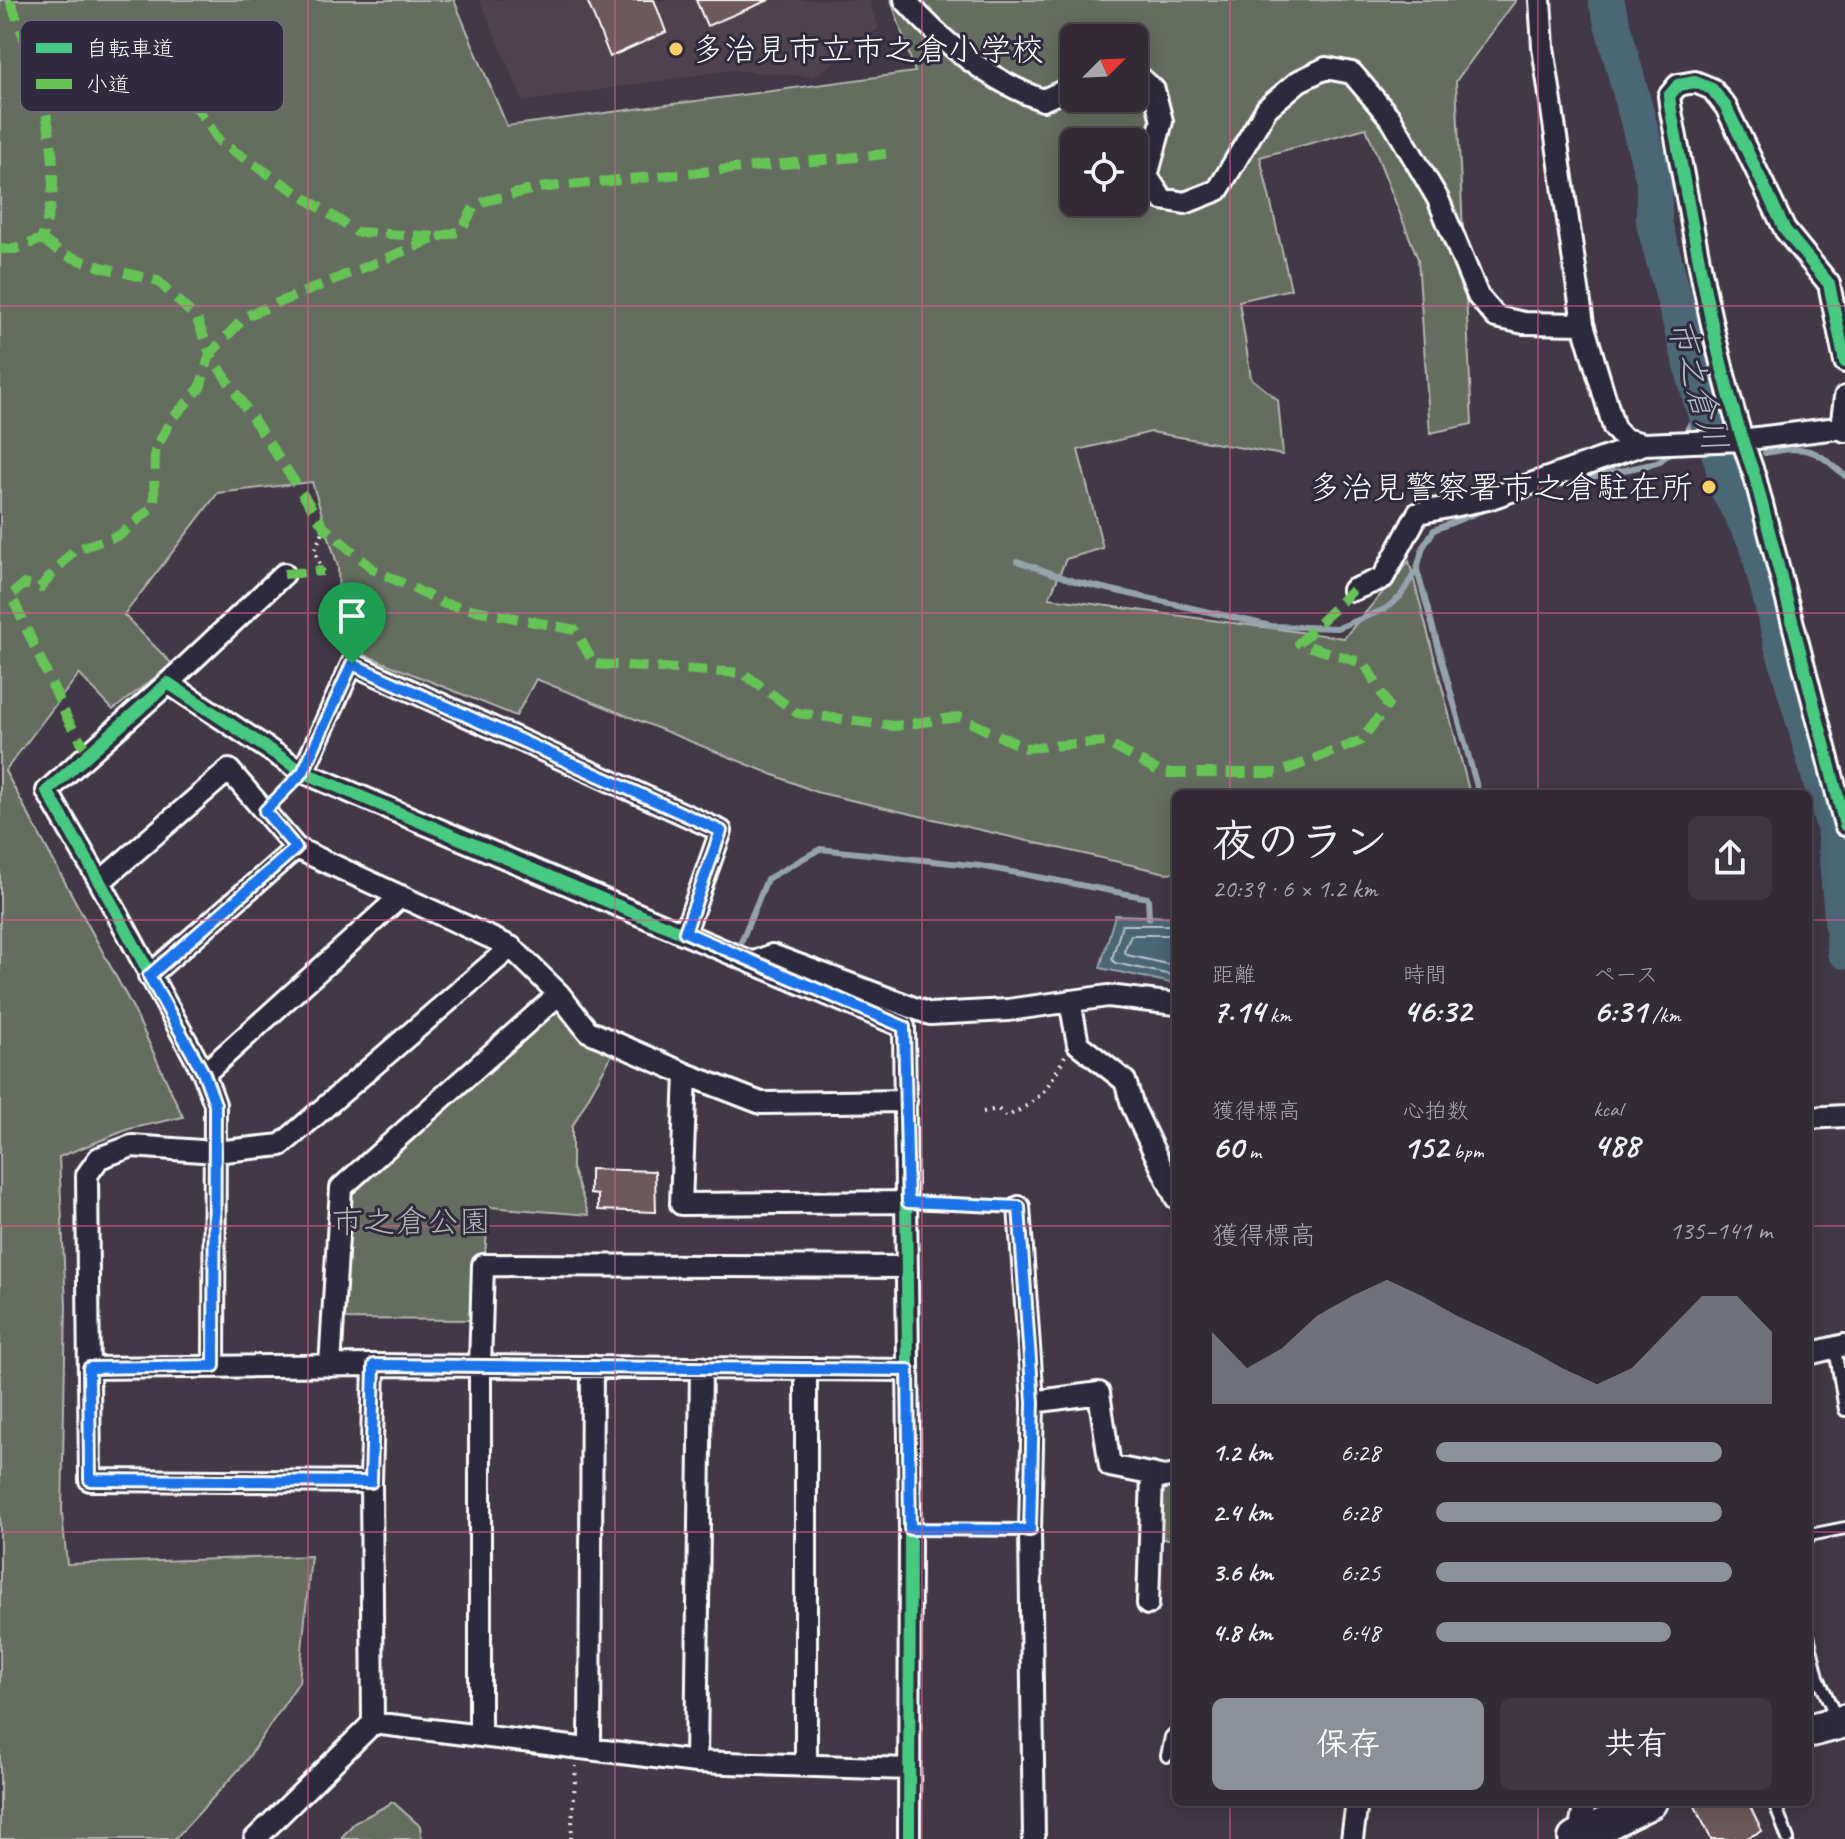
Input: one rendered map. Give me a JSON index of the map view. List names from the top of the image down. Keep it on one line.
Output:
{"water":["市之倉川"],"parks":["市之倉公園"],"places":["多治見市立市之倉小学校","多治見警察署市之倉駐在所"],"legend":["自転車道","小道"],"north":"top right","page":{"heading":["夜のラン","20:39 · 6 × 1.2 km"],"stats":[["距離","7.14 km"],["時間","46:32"],["ペース","6:31 /km"],["獲得標高","60 m"],["心拍数","152 bpm"],["kcal","488"]],"chart":["獲得標高","135–141 m"],"list":[{"name":"1.2 km","note":"6:28"},{"name":"2.4 km","note":"6:28"},{"name":"3.6 km","note":"6:25"},{"name":"4.8 km","note":"6:48"}],"buttons":["保存","共有"]}}
